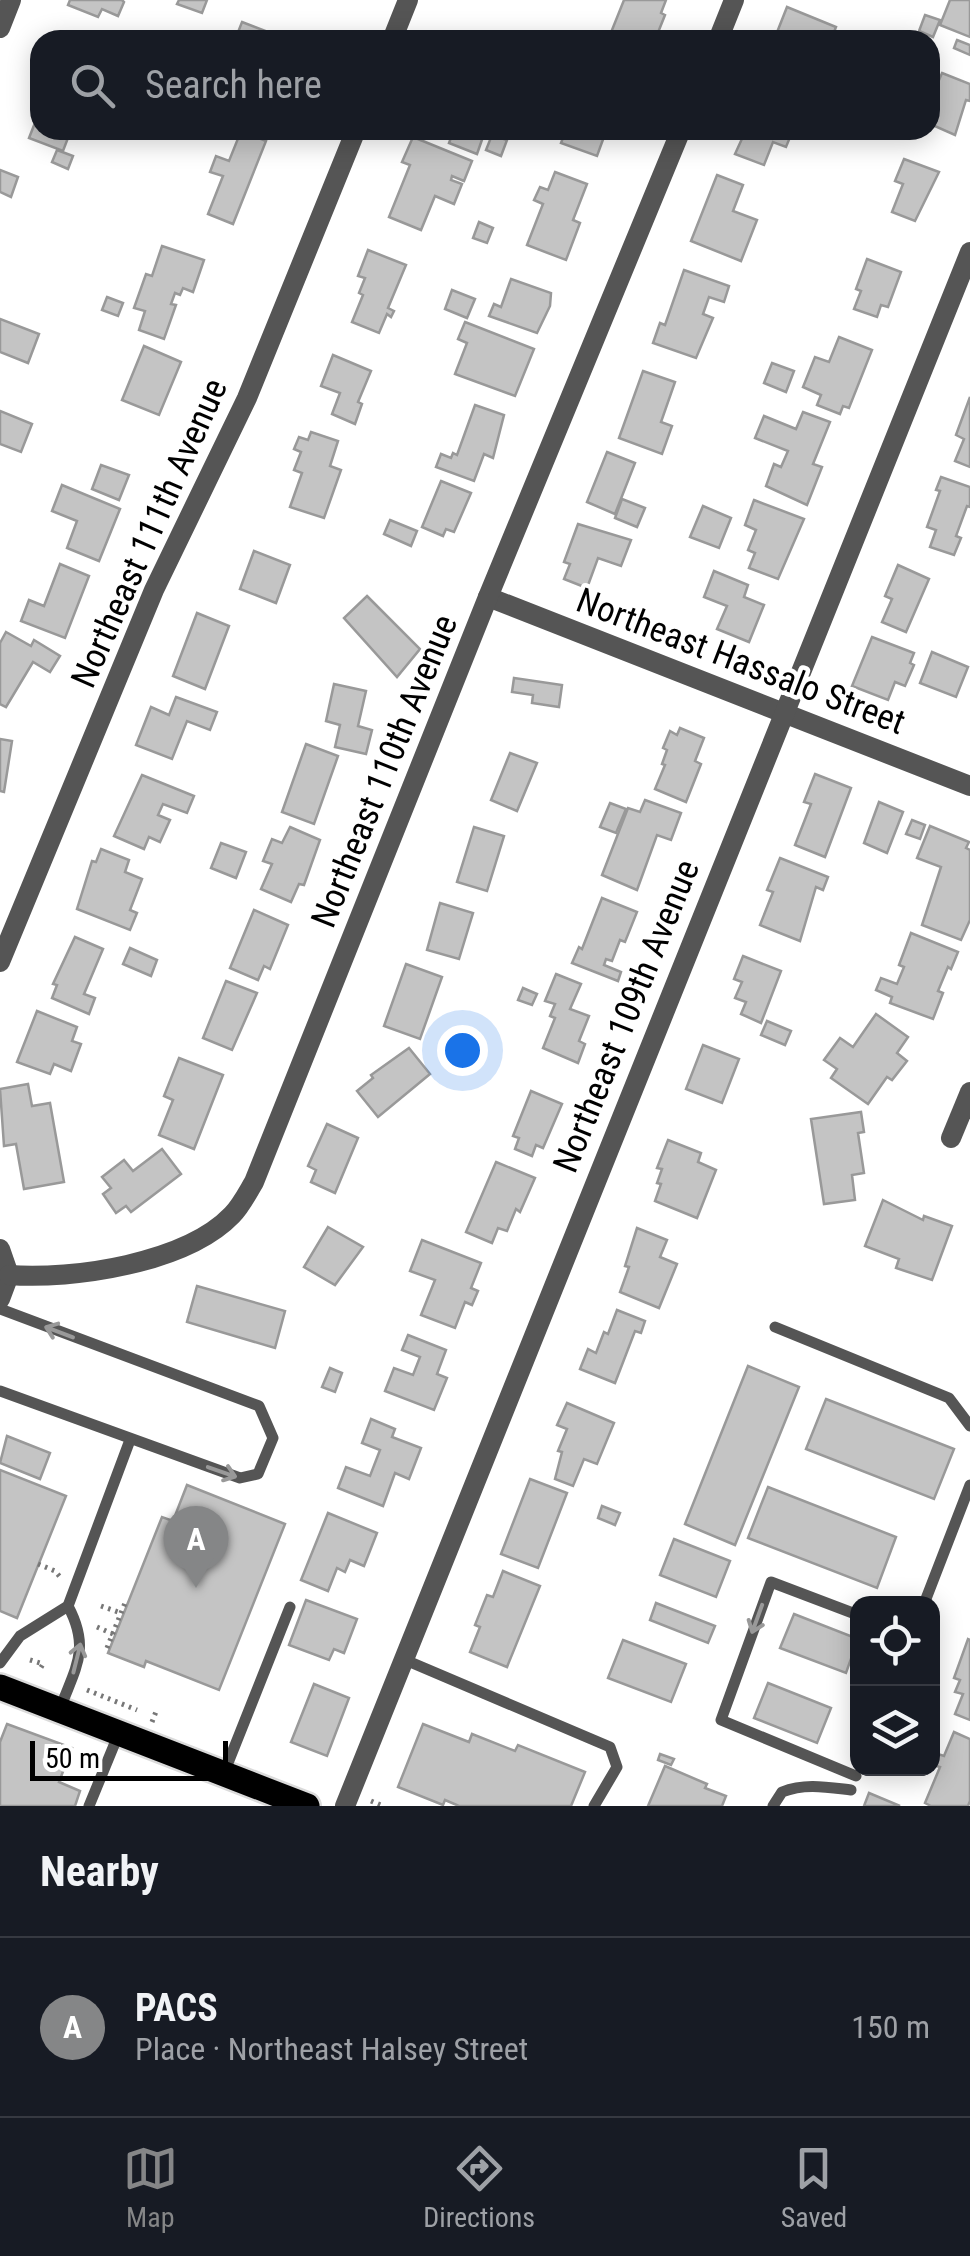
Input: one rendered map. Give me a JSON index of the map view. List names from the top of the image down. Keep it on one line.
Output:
{"streets":{"street":["Northeast 111th Avenue","Northeast Hassalo Street","Northeast 110th Avenue","Northeast 109th Avenue"]},"crossings":[["Northeast Hassalo Street","Northeast 110th Avenue"],["Northeast Hassalo Street","Northeast 109th Avenue"]],"scale_bar":"50 m","page":{"search":"Search here","pins":"A","scale":"50 m","heading":"Nearby","list":[{"mark":"A","name":"PACS","note":"Place · Northeast Halsey Street","value":"150 m"}],"nav":["Map","Directions","Saved"]}}
